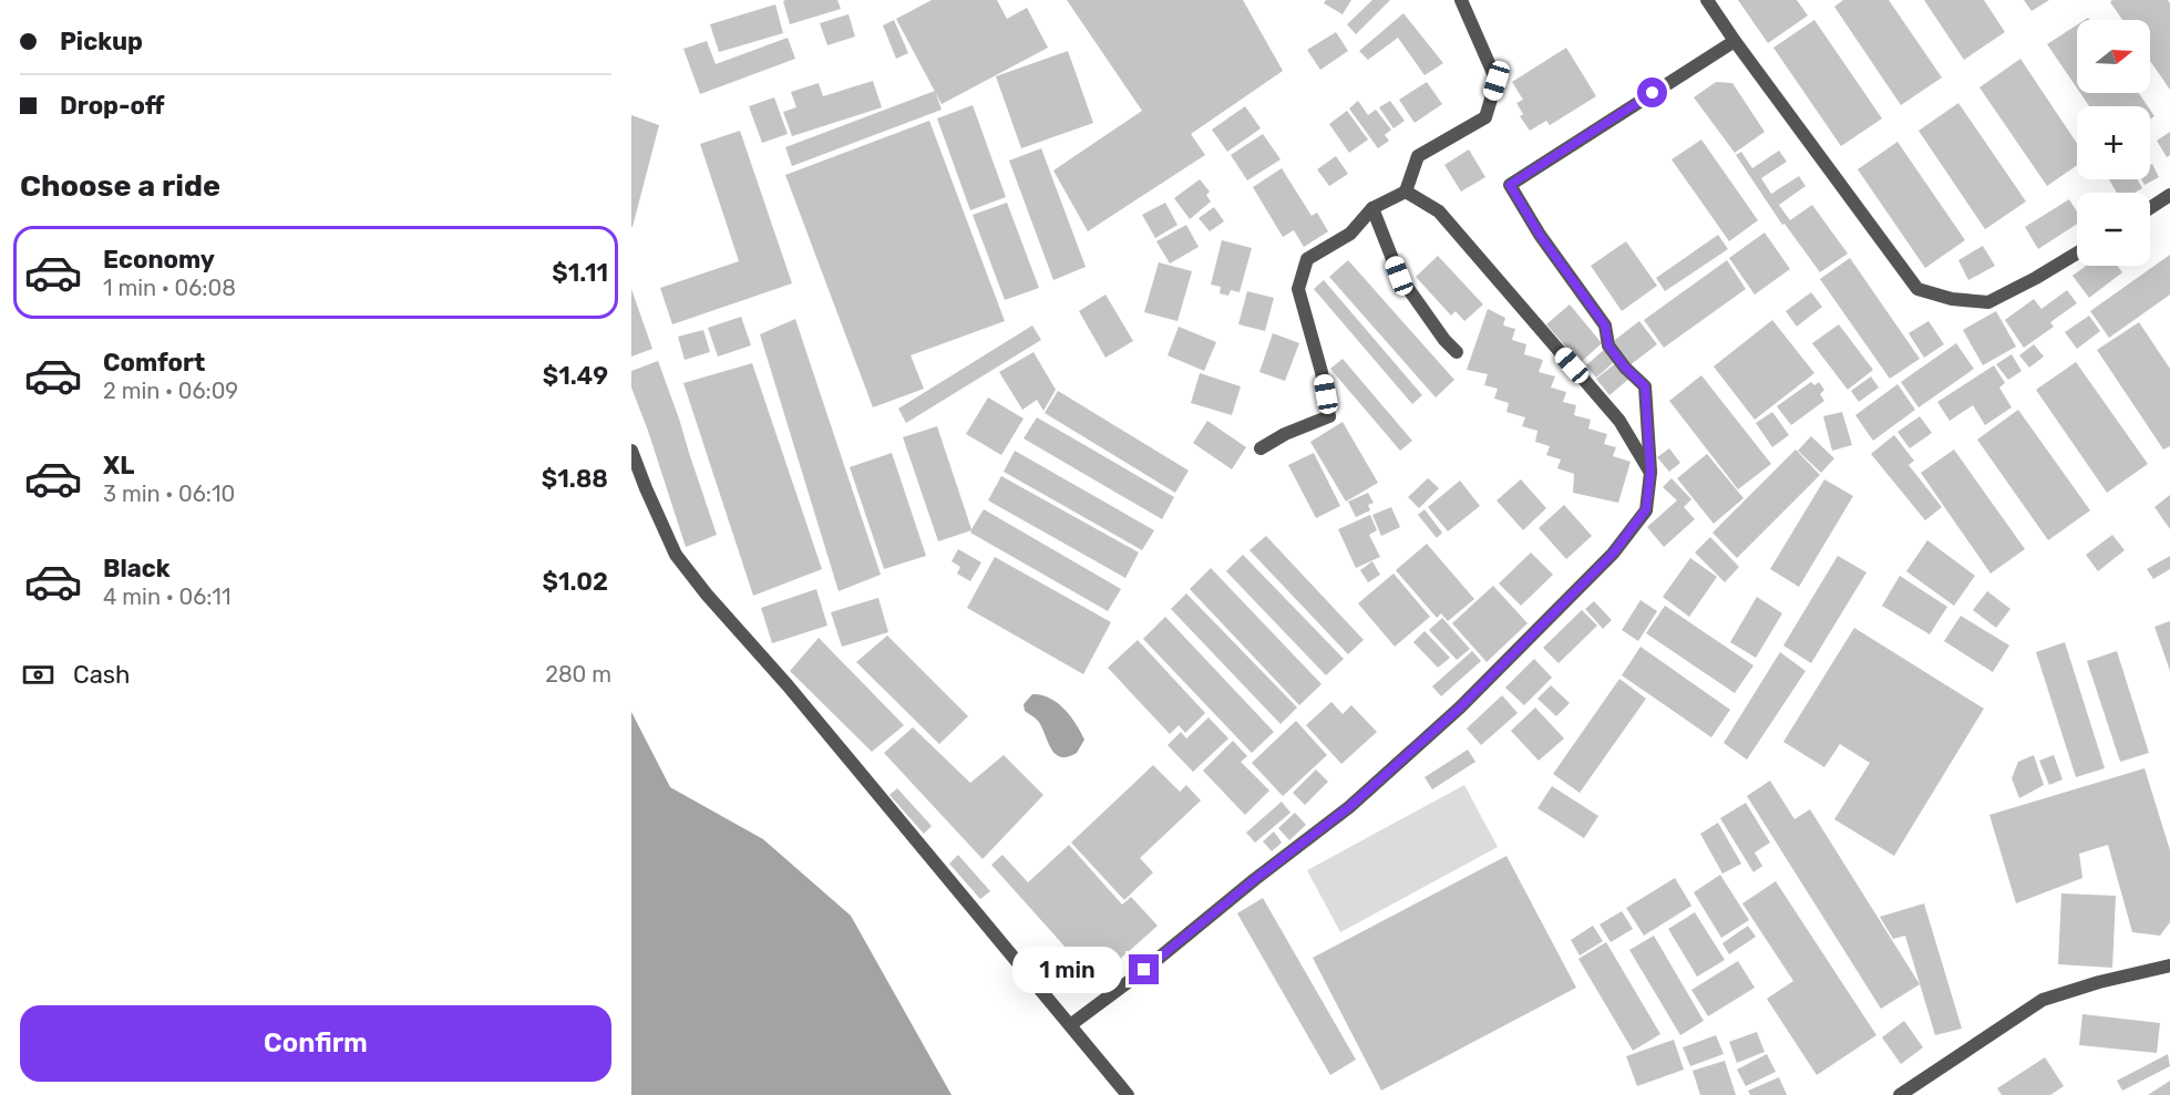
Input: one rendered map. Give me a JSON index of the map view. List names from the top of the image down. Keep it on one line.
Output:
{"north":"right","page":{"banner":["Pickup","Drop-off"],"map_buttons":["+","−"],"heading":"Choose a ride","list":[{"name":"Economy","note":"1 min · 06:08","value":"$1.11"},{"name":"Comfort","note":"2 min · 06:09","value":"$1.49"},{"name":"XL","note":"3 min · 06:10","value":"$1.88"},{"name":"Black","note":"4 min · 06:11","value":"$1.02"}],"pay":["Cash","280 m"],"bubble":"1 min","buttons":"Confirm"}}
